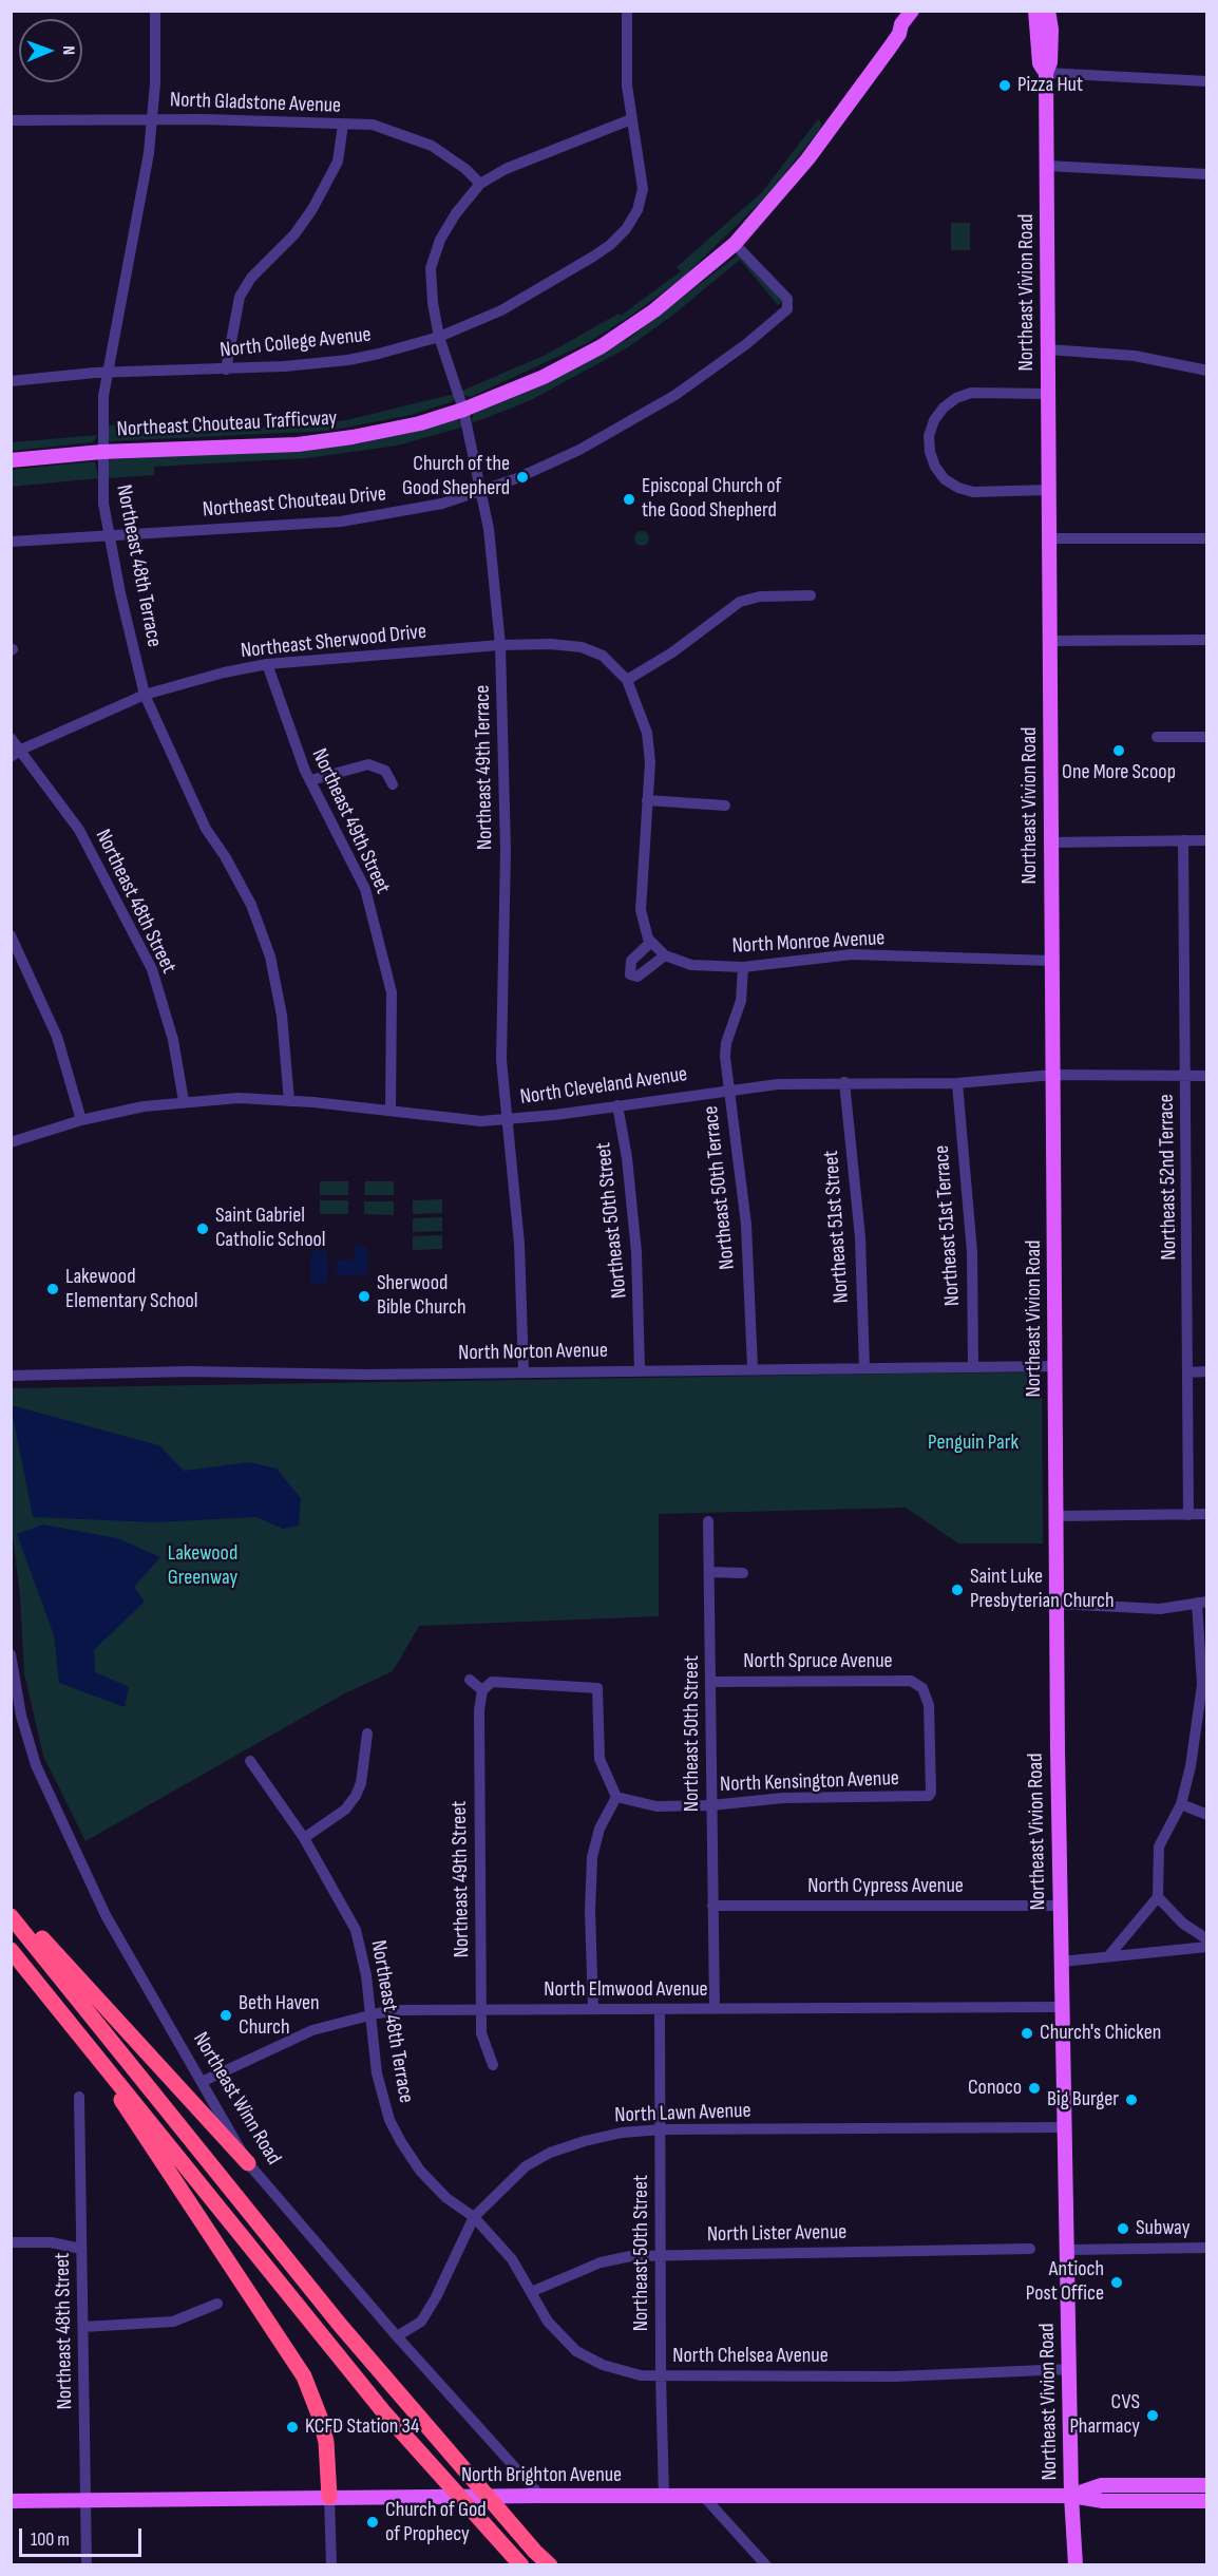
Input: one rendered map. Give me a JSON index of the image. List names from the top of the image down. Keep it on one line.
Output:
{"streets":{"main road":["Northeast Vivion Road","Northeast Chouteau Trafficway","North Brighton Avenue"],"street":["North Gladstone Avenue","North College Avenue","Northeast Chouteau Drive","Northeast 48th Terrace","Northeast Sherwood Drive","Northeast 49th Terrace","Northeast 49th Street","Northeast 48th Street","North Monroe Avenue","North Cleveland Avenue","Northeast 52nd Terrace","Northeast 50th Terrace","Northeast 50th Street","Northeast 51st Terrace","Northeast 51st Street","North Norton Avenue","North Spruce Avenue","North Kensington Avenue","North Cypress Avenue","North Elmwood Avenue","Northeast Winn Road","North Lawn Avenue","North Lister Avenue","North Chelsea Avenue"]},"crossings":[["North Gladstone Avenue","Northeast 48th Terrace"],["North Gladstone Avenue","Northeast 49th Terrace"],["Northeast Vivion Road","North Monroe Avenue"],["Northeast Vivion Road","North Cleveland Avenue"],["Northeast Vivion Road","North Norton Avenue"],["Northeast Vivion Road","North Cypress Avenue"],["Northeast Vivion Road","North Elmwood Avenue"],["Northeast Vivion Road","North Lawn Avenue"],["Northeast Vivion Road","North Chelsea Avenue"],["Northeast Vivion Road","North Brighton Avenue"],["North College Avenue","Northeast 48th Terrace"],["North College Avenue","Northeast 49th Terrace"],["Northeast Chouteau Trafficway","Northeast Chouteau Drive"],["Northeast Chouteau Trafficway","Northeast 48th Terrace"],["Northeast Chouteau Trafficway","Northeast 49th Terrace"],["Northeast Chouteau Drive","Northeast 48th Terrace"],["Northeast Chouteau Drive","Northeast 49th Terrace"],["Northeast 48th Terrace","Northeast Sherwood Drive"],["Northeast 48th Terrace","North Cleveland Avenue"],["Northeast 48th Terrace","North Elmwood Avenue"],["Northeast 48th Terrace","North Lawn Avenue"],["Northeast 48th Terrace","North Chelsea Avenue"],["Northeast Sherwood Drive","Northeast 49th Terrace"],["Northeast Sherwood Drive","Northeast 49th Street"],["Northeast Sherwood Drive","Northeast 48th Street"],["Northeast 49th Terrace","North Cleveland Avenue"],["Northeast 49th Terrace","North Norton Avenue"],["Northeast 49th Street","North Cleveland Avenue"],["Northeast 49th Street","North Elmwood Avenue"],["Northeast 48th Street","North Cleveland Avenue"],["Northeast 48th Street","North Brighton Avenue"],["North Monroe Avenue","Northeast 50th Terrace"],["North Cleveland Avenue","Northeast 52nd Terrace"],["North Cleveland Avenue","Northeast 50th Terrace"],["North Cleveland Avenue","Northeast 50th Street"],["North Cleveland Avenue","Northeast 51st Terrace"],["North Cleveland Avenue","Northeast 51st Street"],["Northeast 50th Terrace","North Norton Avenue"],["Northeast 50th Street","North Norton Avenue"],["Northeast 50th Street","North Spruce Avenue"],["Northeast 50th Street","North Kensington Avenue"],["Northeast 50th Street","North Cypress Avenue"],["Northeast 50th Street","North Elmwood Avenue"],["Northeast 50th Street","North Lawn Avenue"],["Northeast 50th Street","North Lister Avenue"],["Northeast 50th Street","North Chelsea Avenue"],["Northeast 50th Street","North Brighton Avenue"],["Northeast 51st Terrace","North Norton Avenue"],["Northeast 51st Street","North Norton Avenue"],["North Spruce Avenue","North Kensington Avenue"],["North Elmwood Avenue","Northeast Winn Road"],["Northeast Winn Road","North Lawn Avenue"],["Northeast Winn Road","North Brighton Avenue"],["North Lister Avenue","North Chelsea Avenue"]],"parks":["Penguin Park","Lakewood Greenway"],"places":["Pizza Hut","Church of the Good Shepherd","Episcopal Church of the Good Shepherd","One More Scoop","Saint Gabriel Catholic School","Lakewood Elementary School","Sherwood Bible Church","Saint Luke Presbyterian Church","Beth Haven Church","Church's Chicken","Conoco","Big Burger","Subway","Antioch Post Office","CVS Pharmacy","KCFD Station 34","Church of God of Prophecy"],"scale_bar":"100 m","north":"right"}
